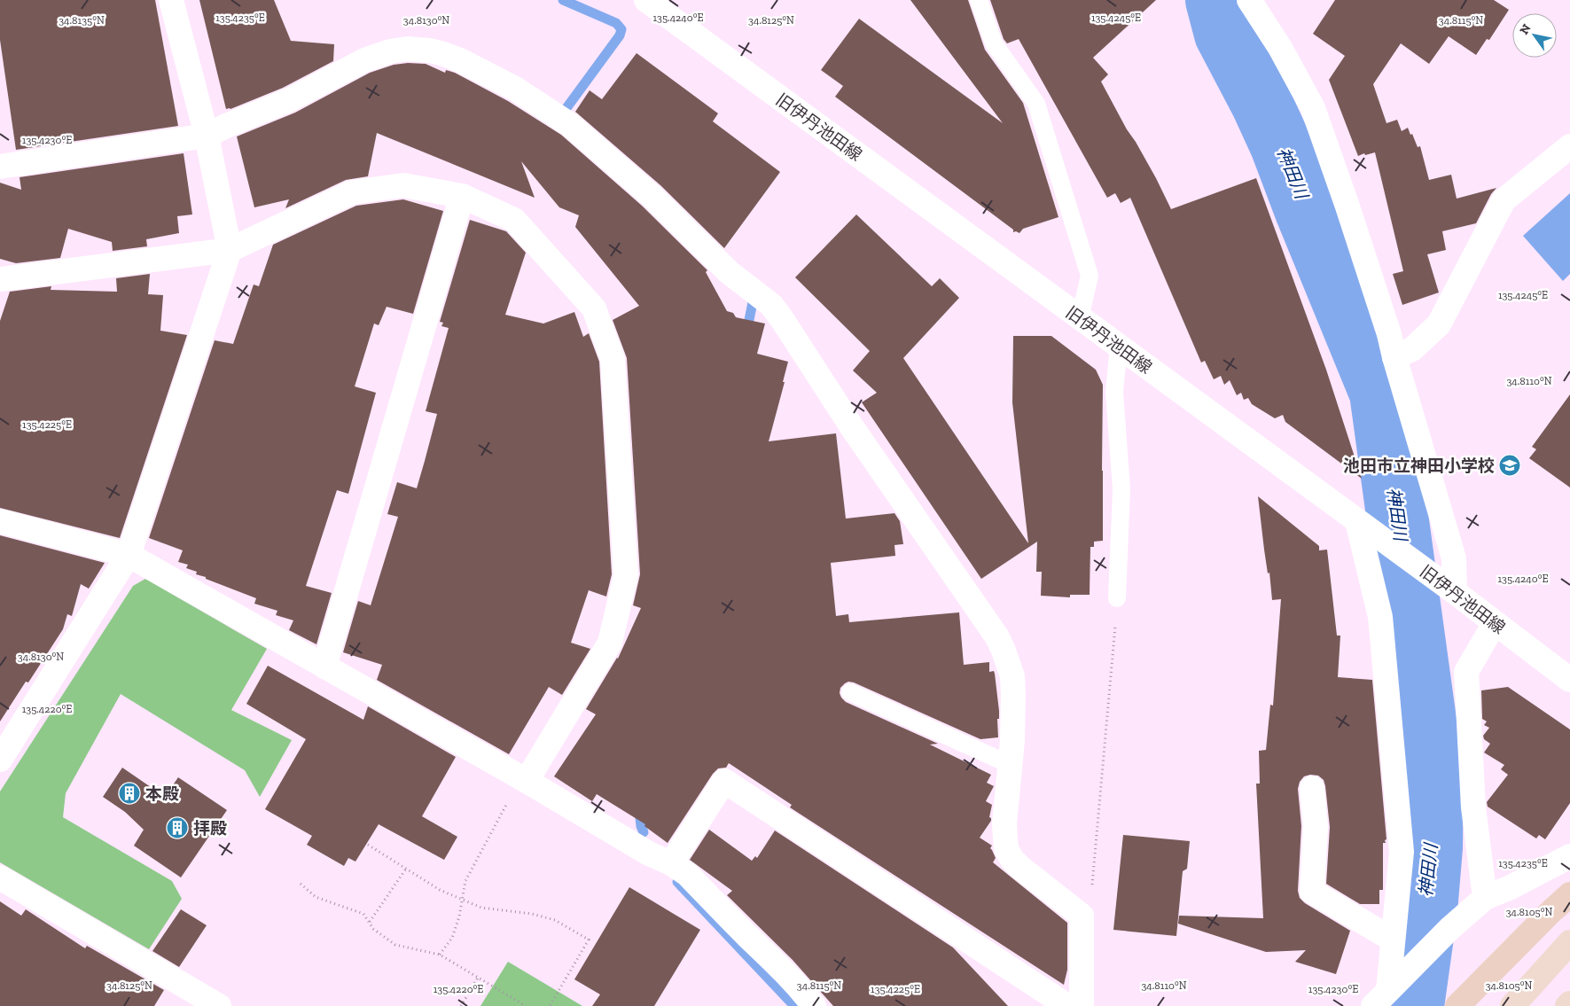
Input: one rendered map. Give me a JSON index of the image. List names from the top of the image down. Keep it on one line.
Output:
{"streets":{"street":["旧伊丹池田線"]},"water":["神田川"],"places":{"school or university":["池田市立神田小学校"],"building":["本殿","拝殿"]},"north":"top left","coordinates":["135.4235°E","135.4240°E","135.4245°E","34.8135°N","34.8130°N","34.8125°N","34.8115°N","135.4230°E","34.8110°N","135.4225°E","135.4220°E","34.8105°N"]}
